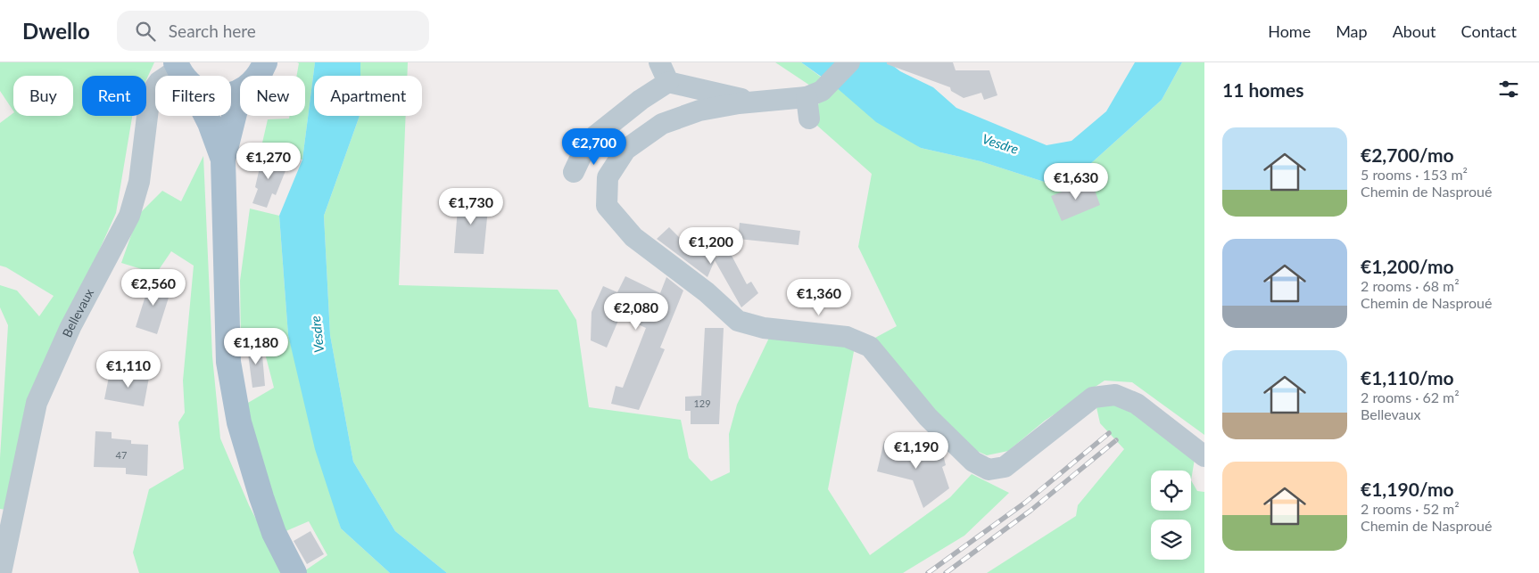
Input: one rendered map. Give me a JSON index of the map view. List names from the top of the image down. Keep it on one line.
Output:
{"streets":{"street":["Bellevaux"]},"water":["Vesdre"],"house_numbers":["129","47"],"page":{"header":"Dwello","search":"Search here","nav":["Home","Map","About","Contact"],"heading":"11 homes","chip":["Buy","Rent","Filters","New","Apartment"],"list":[{"name":"€2,700/mo","note":"5 rooms · 153 m² · Chemin de Nasproué"},{"name":"€1,200/mo","note":"2 rooms · 68 m² · Chemin de Nasproué"},{"name":"€1,110/mo","note":"2 rooms · 62 m² · Bellevaux"},{"name":"€1,190/mo","note":"2 rooms · 52 m² · Chemin de Nasproué"}],"price":["€2,700","€1,270","€1,630","€1,730","€1,200","€2,560","€1,360","€2,080","€1,180","€1,110","€1,190"]}}
